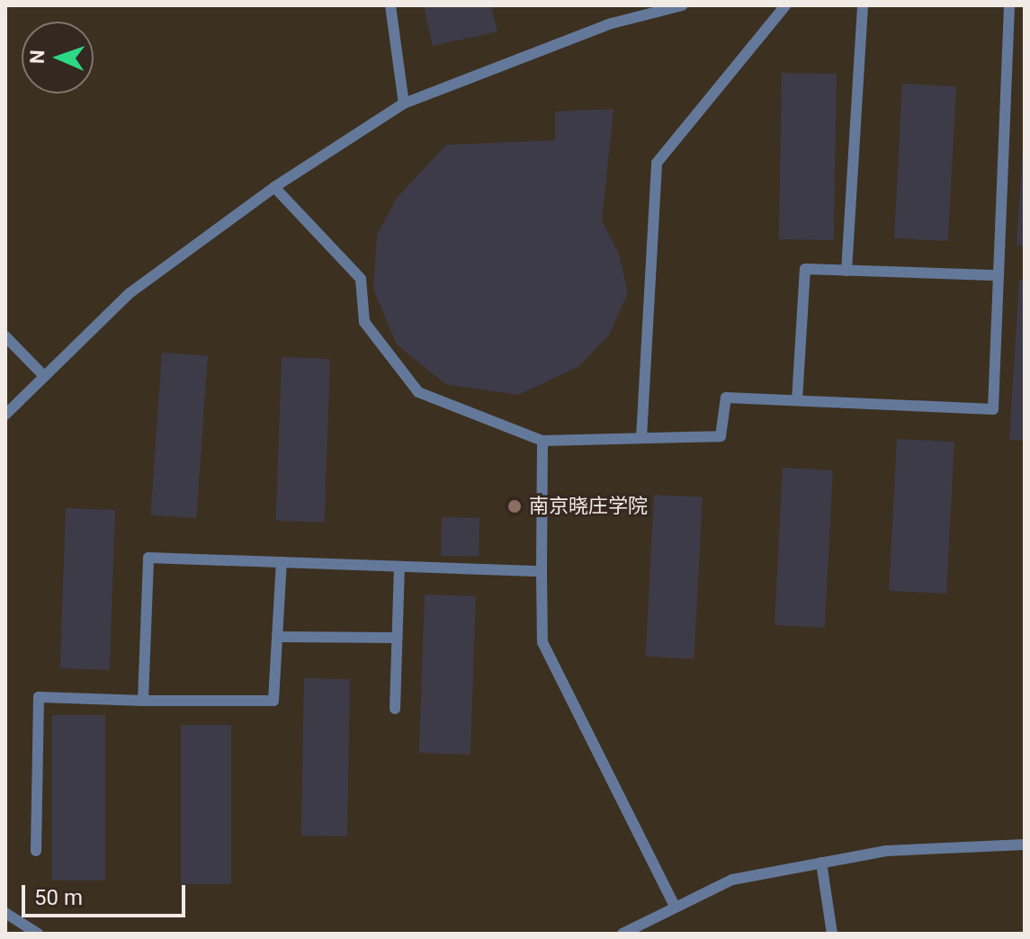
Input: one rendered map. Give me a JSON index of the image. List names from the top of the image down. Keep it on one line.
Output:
{"places":["南京晓庄学院"],"scale_bar":"50 m","north":"left"}
